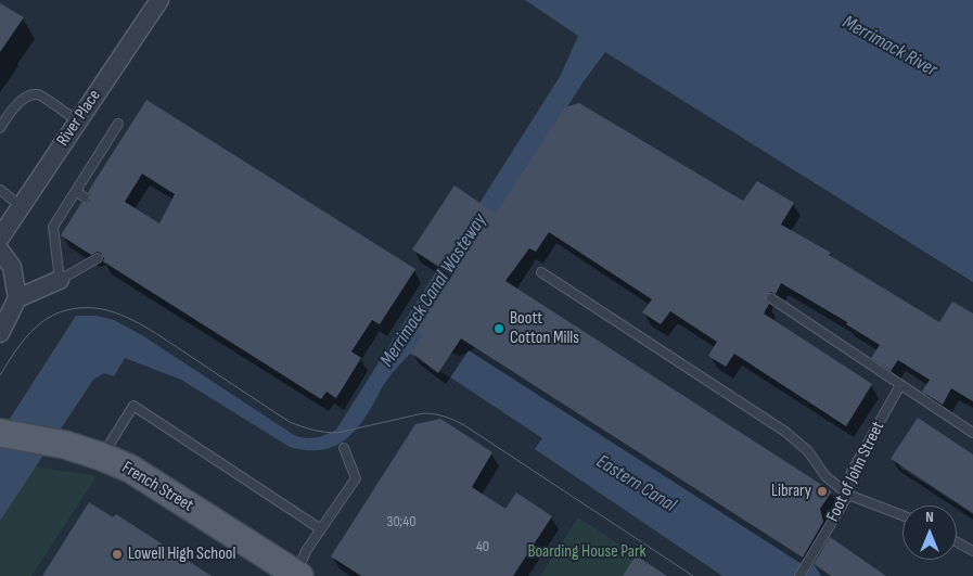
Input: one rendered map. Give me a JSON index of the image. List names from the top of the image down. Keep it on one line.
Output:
{"streets":{"main road":["French Street"],"street":["River Place"],"lane":["Foot of John Street"]},"water":["Merrimack River","Merrimack Canal Wasteway","Eastern Canal"],"parks":["Boarding House Park"],"places":["Boott Cotton Mills","Library","Lowell High School"],"house_numbers":["30;40","40"],"north":"top"}
